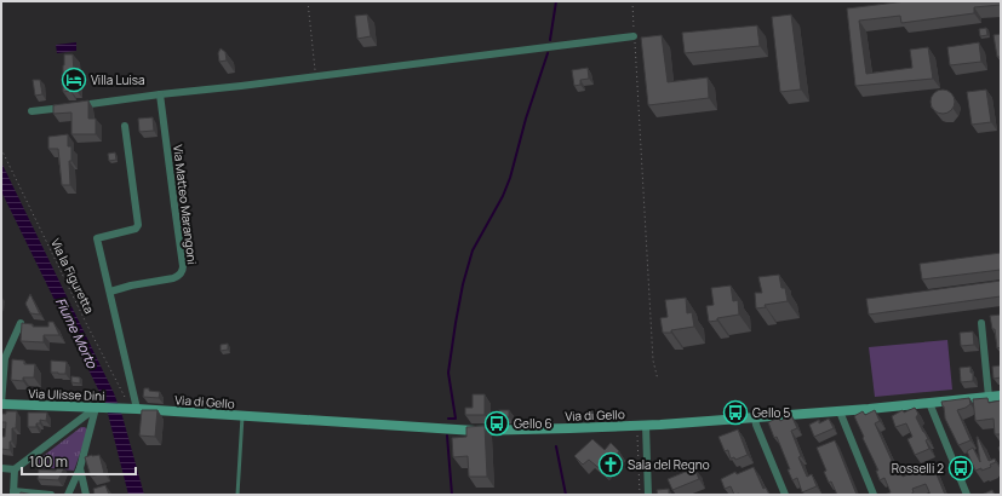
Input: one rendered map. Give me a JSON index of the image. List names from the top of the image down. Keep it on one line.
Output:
{"streets":{"street":["Via Matteo Marangoni","Via Ulisse Dini","Via di Gello"],"path":["Via la Figuretta"]},"crossings":[["Via la Figuretta","Via Ulisse Dini"],["Via la Figuretta","Via di Gello"],["Via Ulisse Dini","Via di Gello"]],"water":["Fiume Morto"],"places":{"hotel":["Villa Luisa"],"bus stop":["Gello 5","Gello 6","Rosselli 2"],"church":["Sala del Regno"]},"scale_bar":"100 m"}
